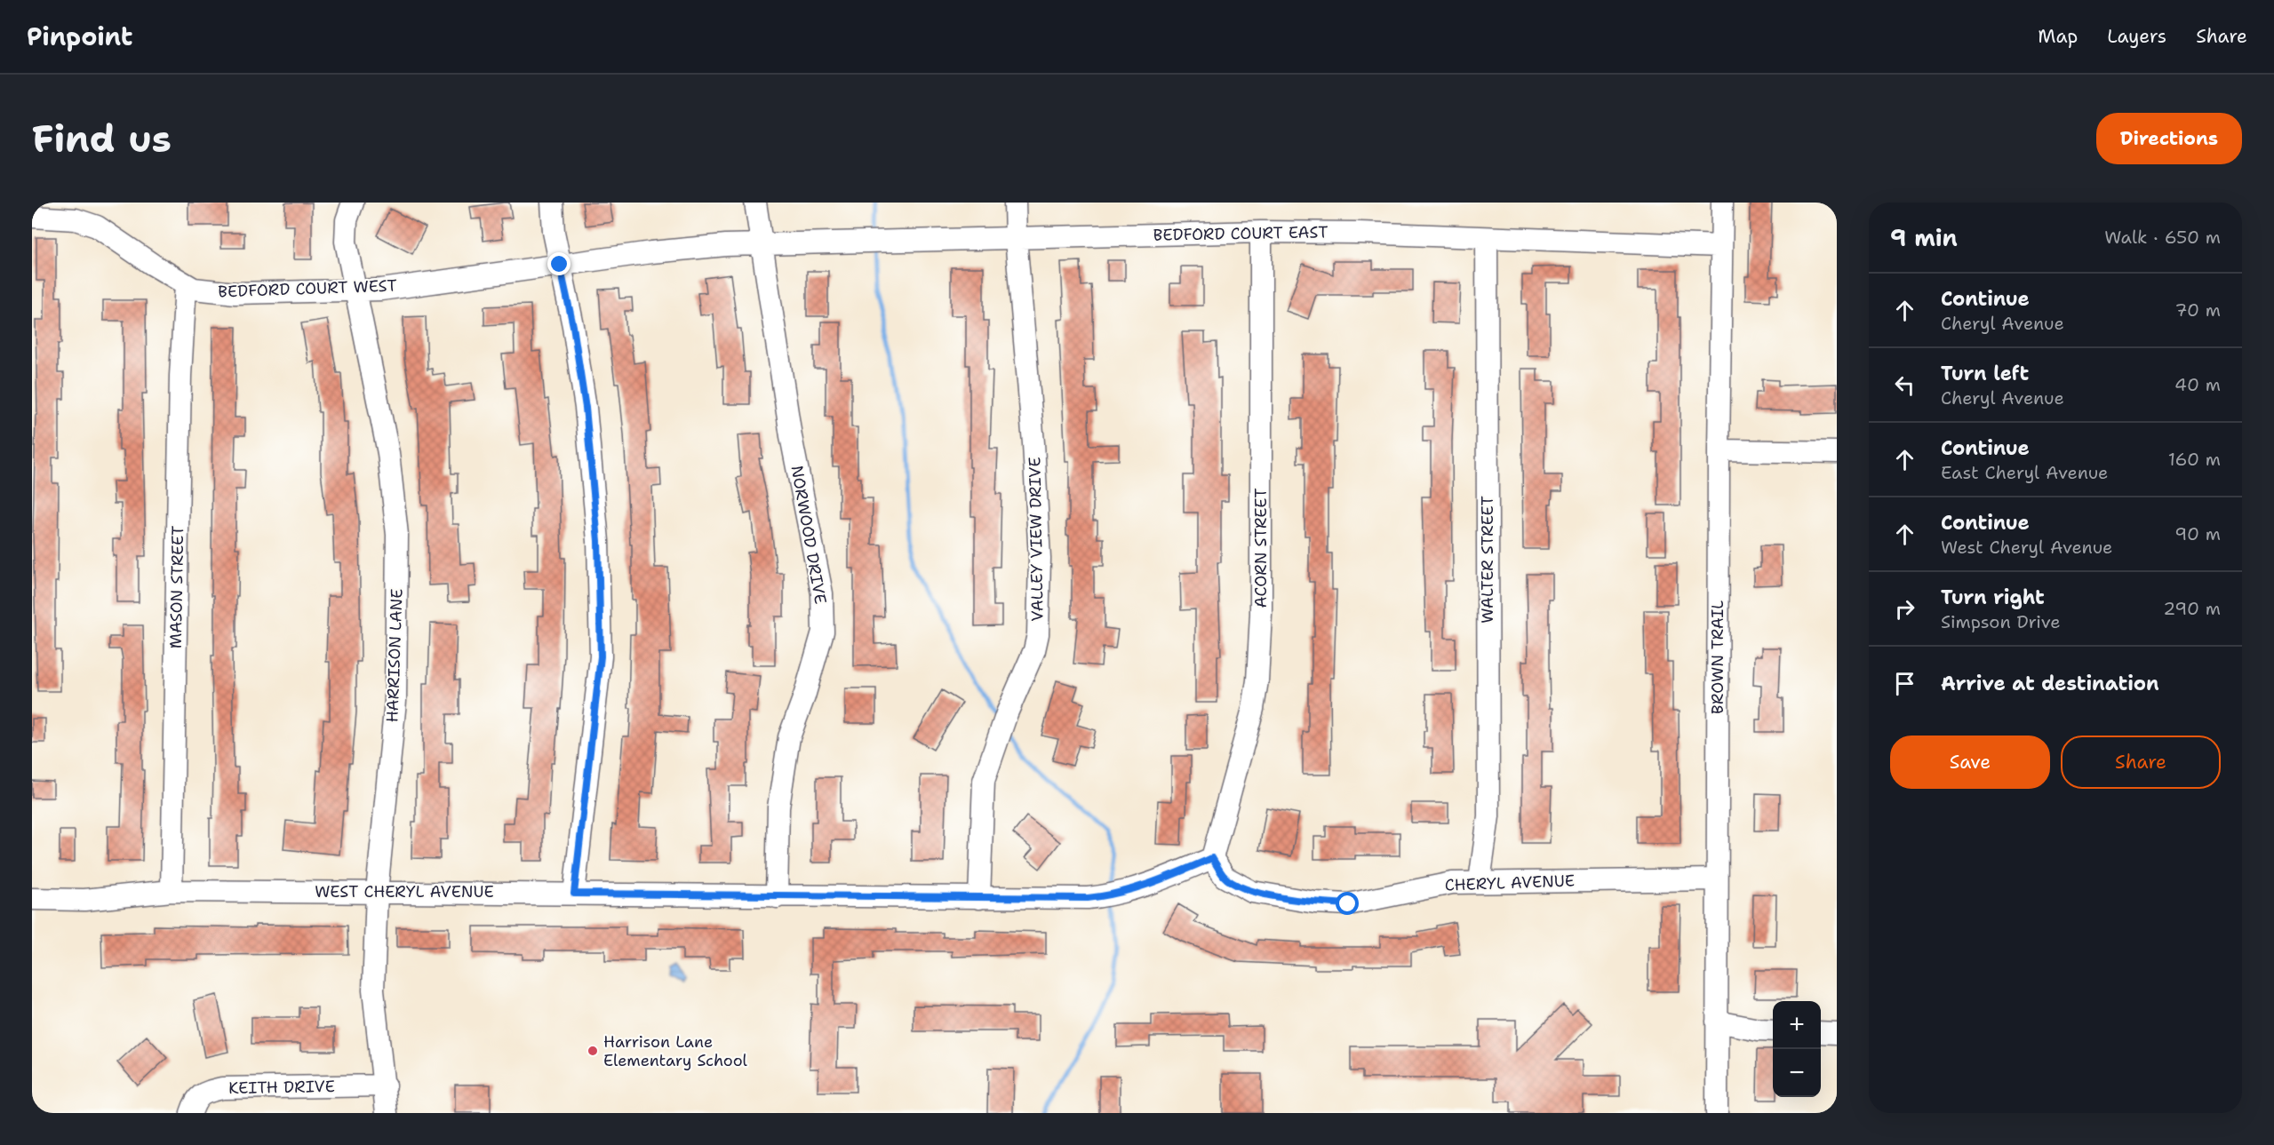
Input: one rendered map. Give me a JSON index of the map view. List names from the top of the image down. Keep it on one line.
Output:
{"streets":{"street":["BEDFORD COURT EAST","BEDFORD COURT WEST","NORWOOD DRIVE","VALLEY VIEW DRIVE","ACORN STREET","WALTER STREET","MASON STREET","HARRISON LANE","BROWN TRAIL","CHERYL AVENUE","WEST CHERYL AVENUE","KEITH DRIVE"]},"crossings":[["BEDFORD COURT EAST","BEDFORD COURT WEST"],["BEDFORD COURT EAST","NORWOOD DRIVE"],["BEDFORD COURT EAST","VALLEY VIEW DRIVE"],["BEDFORD COURT EAST","ACORN STREET"],["BEDFORD COURT EAST","WALTER STREET"],["BEDFORD COURT EAST","BROWN TRAIL"],["BEDFORD COURT WEST","NORWOOD DRIVE"],["BEDFORD COURT WEST","MASON STREET"],["BEDFORD COURT WEST","HARRISON LANE"],["NORWOOD DRIVE","WEST CHERYL AVENUE"],["VALLEY VIEW DRIVE","WEST CHERYL AVENUE"],["ACORN STREET","CHERYL AVENUE"],["ACORN STREET","WEST CHERYL AVENUE"],["WALTER STREET","CHERYL AVENUE"],["MASON STREET","WEST CHERYL AVENUE"],["HARRISON LANE","WEST CHERYL AVENUE"],["HARRISON LANE","KEITH DRIVE"],["BROWN TRAIL","CHERYL AVENUE"],["CHERYL AVENUE","WEST CHERYL AVENUE"]],"places":["Harrison Lane Elementary School"],"page":{"header":"Pinpoint","nav":["Map","Layers","Share"],"buttons":["Directions",["Save","Share"]],"title":"Find us","heading":["9 min","Walk · 650 m"],"list":[["Continue","Cheryl Avenue","70 m"],["Turn left","Cheryl Avenue","40 m"],["Continue","East Cheryl Avenue","160 m"],["Continue","West Cheryl Avenue","90 m"],["Turn right","Simpson Drive","290 m"],"Arrive at destination"],"map_buttons":["+","−"]}}
